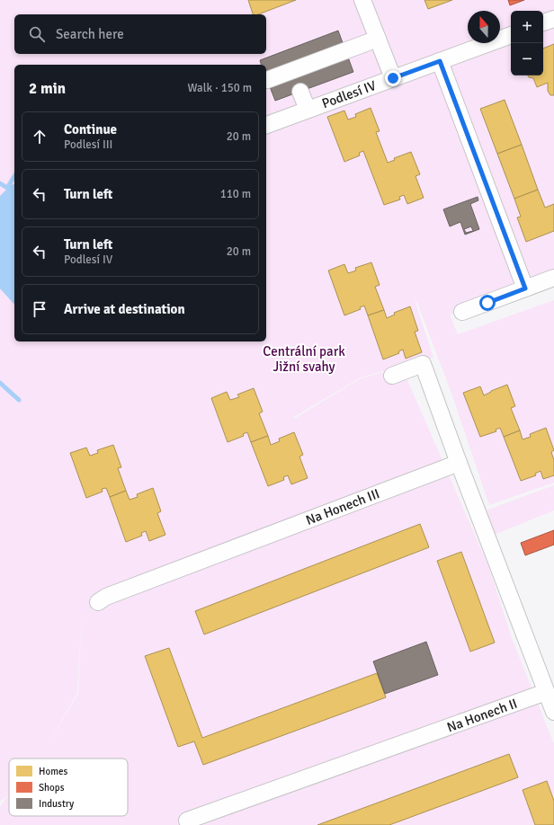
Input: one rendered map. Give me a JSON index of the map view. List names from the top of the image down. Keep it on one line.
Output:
{"streets":{"street":["Podlesí IV","Na Honech III","Na Honech II"]},"parks":["Centrální park Jižní svahy"],"legend":["Homes","Shops","Industry"],"north":"top","page":{"map_buttons":["+","−"],"search":"Search here","heading":["2 min","Walk · 150 m"],"list":[["Continue","Podlesí III","20 m"],["Turn left","110 m"],["Turn left","Podlesí IV","20 m"],"Arrive at destination"]}}
